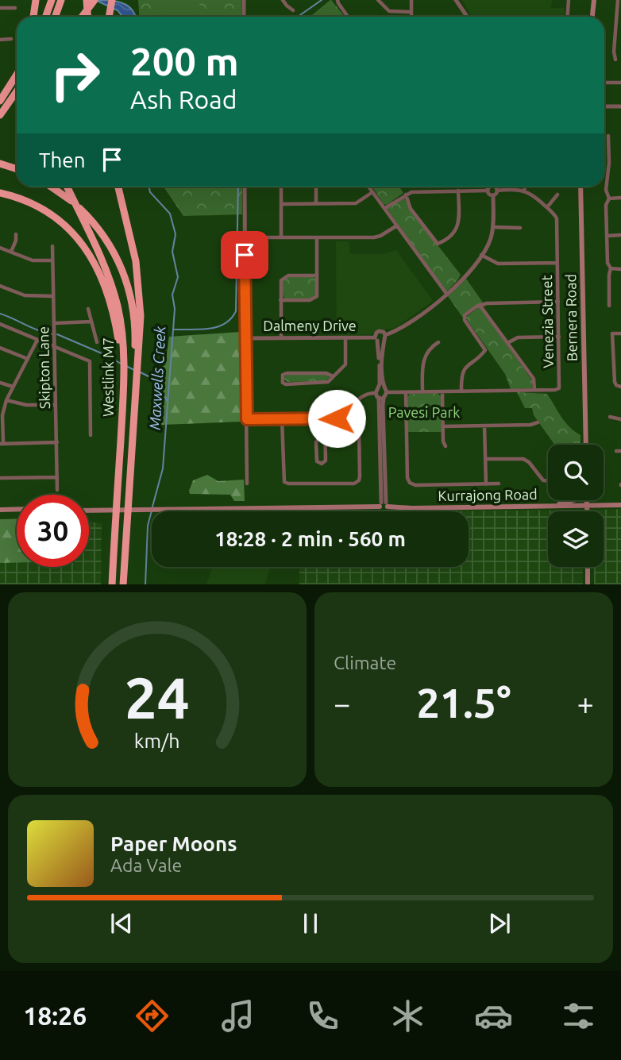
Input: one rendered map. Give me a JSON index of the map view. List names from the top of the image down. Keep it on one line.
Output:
{"streets":{"highway":["Westlink M7"],"main road":["Bernera Road","Kurrajong Road"],"street":["Venezia Street","Dalmeny Drive","Skipton Lane"]},"water":["Maxwells Creek"],"parks":["Pavesi Park"],"page":{"turn":["200 m","Ash Road"],"then":"Then","limit":"30","trip":"18:28 · 2 min · 560 m","tile":"Climate","heat":["−","21.5°","+"],"song":["Paper Moons","Ada Vale"],"tabs":"18:26","gauge":["24","km/h"]}}
